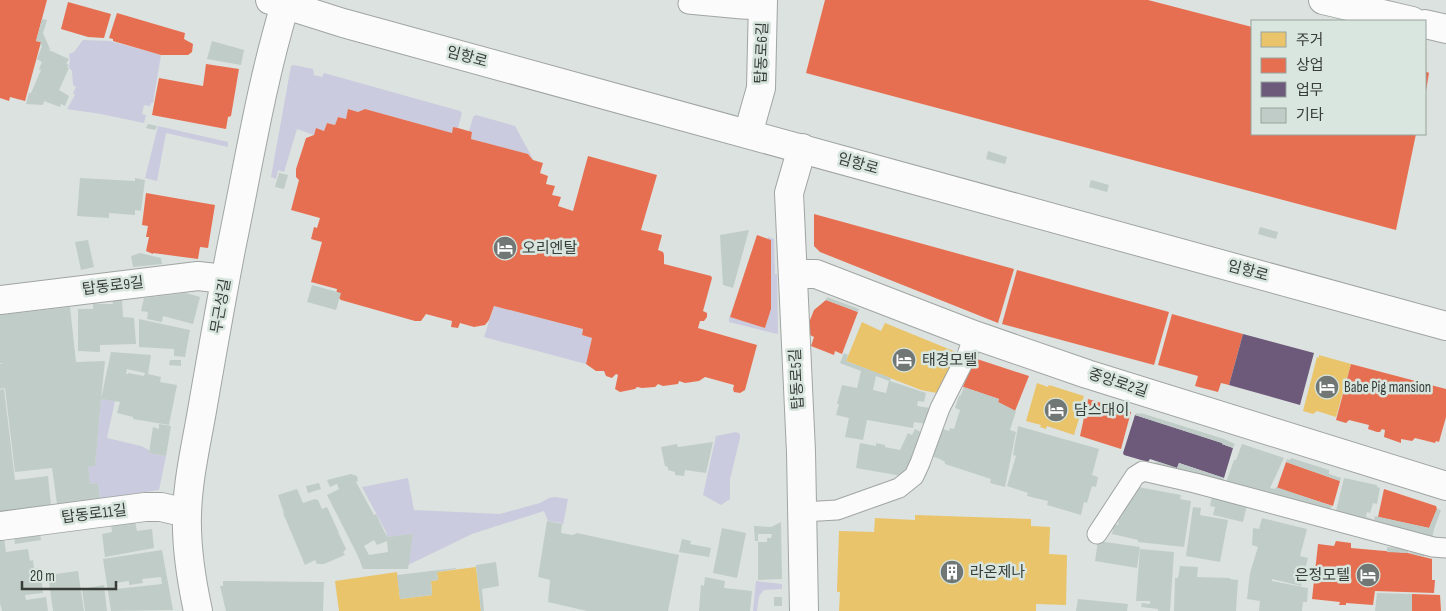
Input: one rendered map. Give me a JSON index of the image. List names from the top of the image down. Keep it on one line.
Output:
{"streets":{"street":["탑동로6길","임항로","탑동로9길","무근성길","탑동로5길","중앙로2길","탑동로11길"]},"crossings":[["탑동로6길","임항로"],["임항로","무근성길"],["임항로","탑동로5길"],["탑동로9길","무근성길"],["무근성길","탑동로11길"],["탑동로5길","중앙로2길"]],"places":{"hotel":["오리엔탈","태경모텔","Babe Pig mansion","담스대이","은정모텔"],"building":["라온제나"]},"legend":["주거","상업","업무","기타"],"scale_bar":"20 m"}
